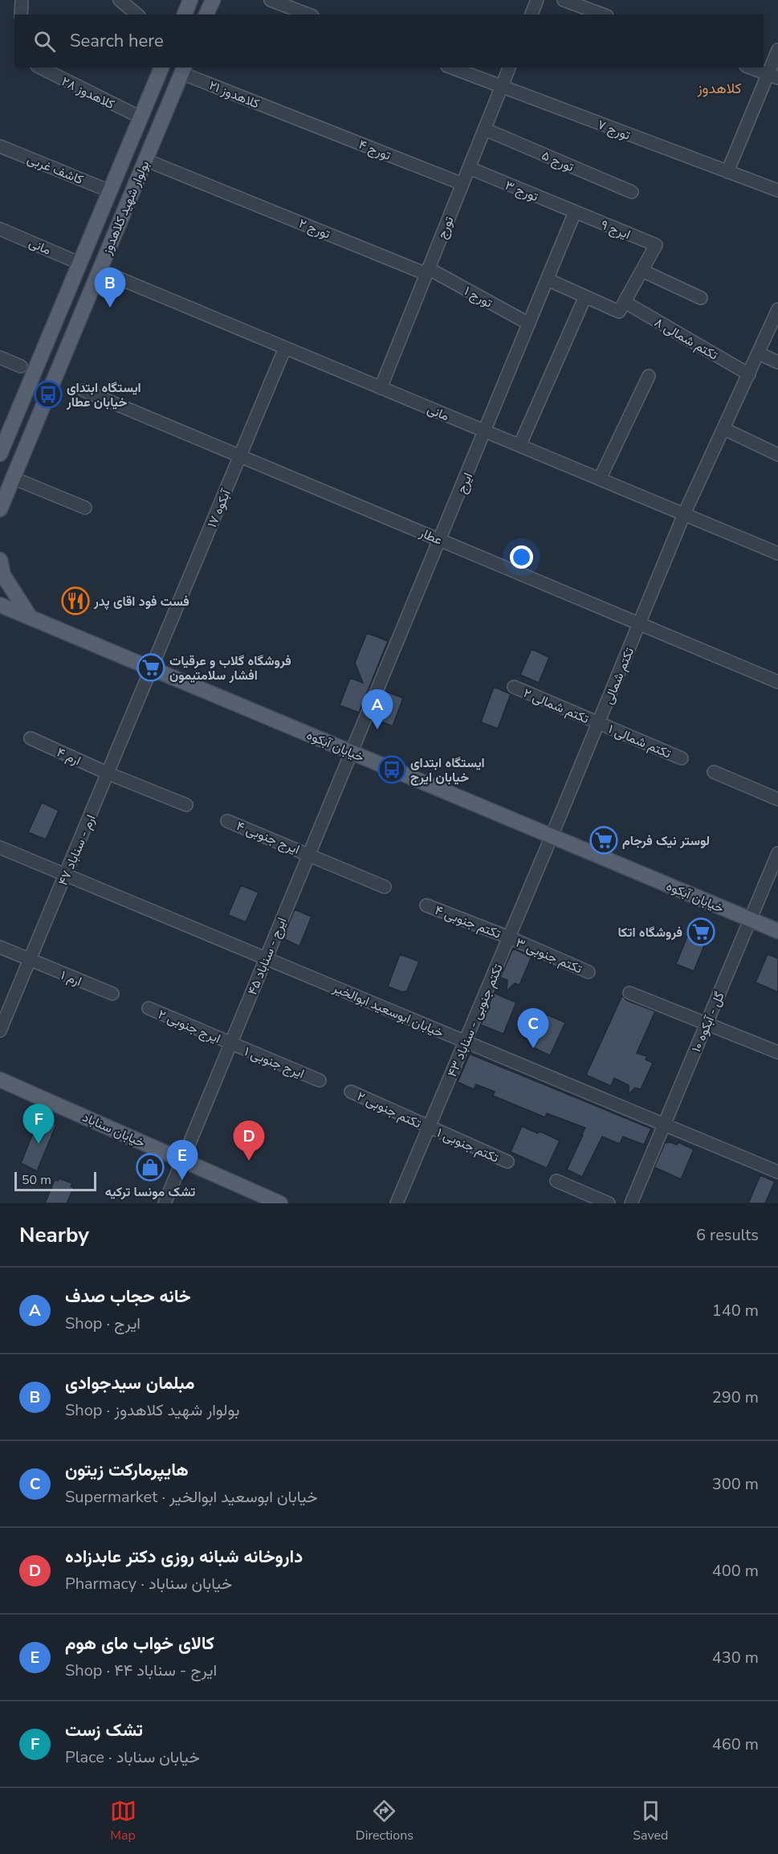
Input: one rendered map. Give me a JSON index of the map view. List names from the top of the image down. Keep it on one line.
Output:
{"streets":{"main road":["بولوار شهید کلاهدوز","خیابان آبکوه","خیابان سناباد"],"street":["کلاهدوز ۲۸","کلاهدوز ۲۱","تورج ۷","تورج ۴","تورج ۵","کاشف غربی","تورج ۳","تورج","تورج ۲","ایرج ۹","مانی","تورج ۱","تکتم شمالی ۸","ایرج","آبکوه ۱۷","عطار","تکتم شمالی","تکتم شمالی ۲","تکتم شمالی ۱","ارم ۴","ایرج جنوبی ۴","ارم - سناباد ۴۷","تکتم جنوبی ۴","تکتم جنوبی ۳","ایرج - سناباد ۴۵","ارم ۱","خیابان ابوسعید ابوالخیر","تکتم جنوبی - سناباد ۴۳","گل - آبکوه ۱۰","ایرج جنوبی ۲","ایرج جنوبی ۱","تکتم جنوبی ۲","تکتم جنوبی ۱"]},"crossings":[["کلاهدوز ۲۸","بولوار شهید کلاهدوز"],["کلاهدوز ۲۱","تورج ۴"],["کلاهدوز ۲۱","بولوار شهید کلاهدوز"],["تورج ۷","تورج"],["تورج ۴","تورج"],["تورج ۵","تورج"],["کاشف غربی","بولوار شهید کلاهدوز"],["تورج ۳","تورج"],["تورج ۳","ایرج ۹"],["تورج ۳","ایرج"],["بولوار شهید کلاهدوز","تورج ۲"],["بولوار شهید کلاهدوز","مانی"],["تورج","تورج ۲"],["تورج","مانی"],["تورج","تورج ۱"],["تورج ۲","تورج ۱"],["ایرج ۹","ایرج"],["مانی","ایرج"],["مانی","آبکوه ۱۷"],["مانی","تکتم شمالی"],["تورج ۱","ایرج"],["تکتم شمالی ۸","تکتم شمالی"],["ایرج","عطار"],["ایرج","خیابان آبکوه"],["ایرج","ایرج - سناباد ۴۵"],["آبکوه ۱۷","عطار"],["آبکوه ۱۷","خیابان آبکوه"],["آبکوه ۱۷","ارم - سناباد ۴۷"],["عطار","تکتم شمالی"],["تکتم شمالی","تکتم شمالی ۲"],["تکتم شمالی","تکتم شمالی ۱"],["تکتم شمالی","خیابان آبکوه"],["تکتم شمالی","تکتم جنوبی - سناباد ۴۳"],["تکتم شمالی ۲","تکتم شمالی ۱"],["خیابان آبکوه","ارم - سناباد ۴۷"],["خیابان آبکوه","ایرج - سناباد ۴۵"],["خیابان آبکوه","تکتم جنوبی - سناباد ۴۳"],["خیابان آبکوه","گل - آبکوه ۱۰"],["ارم ۴","ارم - سناباد ۴۷"],["ایرج جنوبی ۴","ایرج - سناباد ۴۵"],["ارم - سناباد ۴۷","ارم ۱"],["ارم - سناباد ۴۷","خیابان ابوسعید ابوالخیر"],["تکتم جنوبی ۴","تکتم جنوبی ۳"],["تکتم جنوبی ۴","تکتم جنوبی - سناباد ۴۳"],["تکتم جنوبی ۳","تکتم جنوبی - سناباد ۴۳"],["ایرج - سناباد ۴۵","خیابان ابوسعید ابوالخیر"],["ایرج - سناباد ۴۵","ایرج جنوبی ۲"],["ایرج - سناباد ۴۵","ایرج جنوبی ۱"],["ایرج - سناباد ۴۵","خیابان سناباد"],["خیابان ابوسعید ابوالخیر","تکتم جنوبی - سناباد ۴۳"],["خیابان ابوسعید ابوالخیر","گل - آبکوه ۱۰"],["تکتم جنوبی - سناباد ۴۳","تکتم جنوبی ۲"],["تکتم جنوبی - سناباد ۴۳","تکتم جنوبی ۱"],["ایرج جنوبی ۲","ایرج جنوبی ۱"],["تکتم جنوبی ۲","تکتم جنوبی ۱"]],"districts":["کلاهدوز"],"places":{"bus stop":["ایستگاه ابتدای خیابان عطار","ایستگاه ابتدای خیابان ایرج"],"restaurant":["فست فود اقای پدر"],"supermarket":["فروشگاه گلاب و عرقیات افشار سلامتیمون","لوستر نیک فرجام","فروشگاه اتکا"],"shop":["تشک مونسا ترکیه"]},"scale_bar":"50 m","page":{"search":"Search here","pins":["B","A","C","F","D","E"],"scale":"50 m","heading":["Nearby","6 results"],"list":[{"mark":"A","name":"خانه حجاب صدف","note":"Shop · ایرج","value":"140 m"},{"mark":"B","name":"مبلمان سیدجوادی","note":"Shop · بولوار شهید کلاهدوز","value":"290 m"},{"mark":"C","name":"هایپرمارکت زیتون","note":"Supermarket · خیابان ابوسعید ابوالخیر","value":"300 m"},{"mark":"D","name":"داروخانه شبانه روزی دکتر عابدزاده","note":"Pharmacy · خیابان سناباد","value":"400 m"},{"mark":"E","name":"کالای خواب مای هوم","note":"Shop · ایرج - سناباد ۴۴","value":"430 m"},{"mark":"F","name":"تشک زست","note":"Place · خیابان سناباد","value":"460 m"}],"nav":["Map","Directions","Saved"]}}
